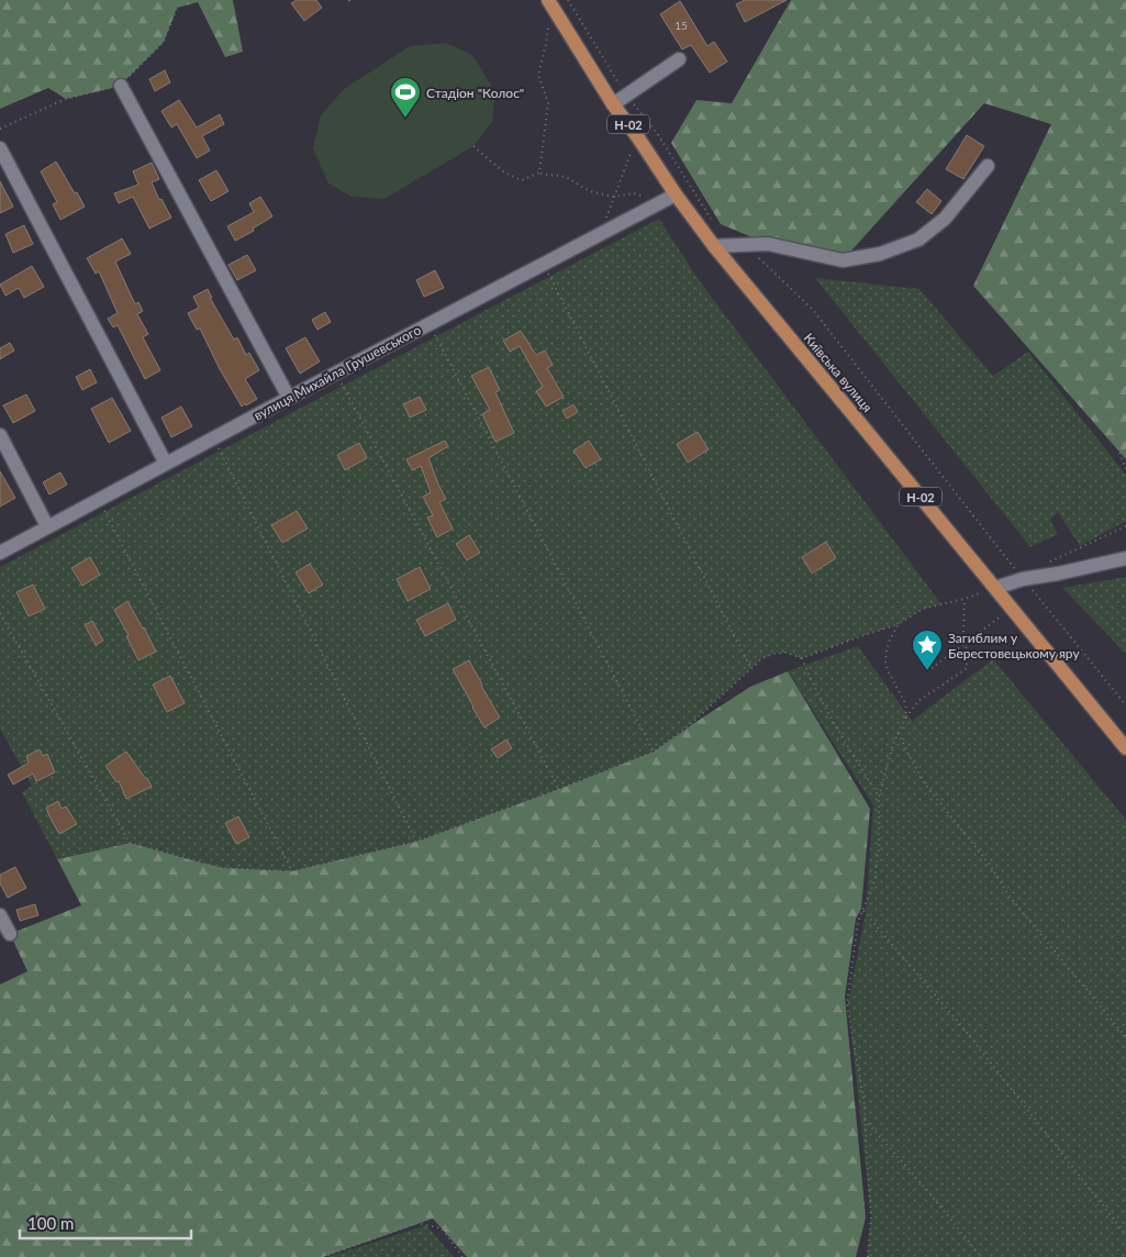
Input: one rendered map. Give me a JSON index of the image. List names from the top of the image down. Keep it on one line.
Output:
{"streets":{"main road":["Н-02","Київська вулиця"],"street":["вулиця Михайла Грушевського"]},"crossings":[["вулиця Михайла Грушевського","Київська вулиця"]],"places":{"sports":["Стадіон \"Колос\""],"place":["Загиблим у Берестовецькому яру"]},"house_numbers":["15"],"scale_bar":"100 m"}
